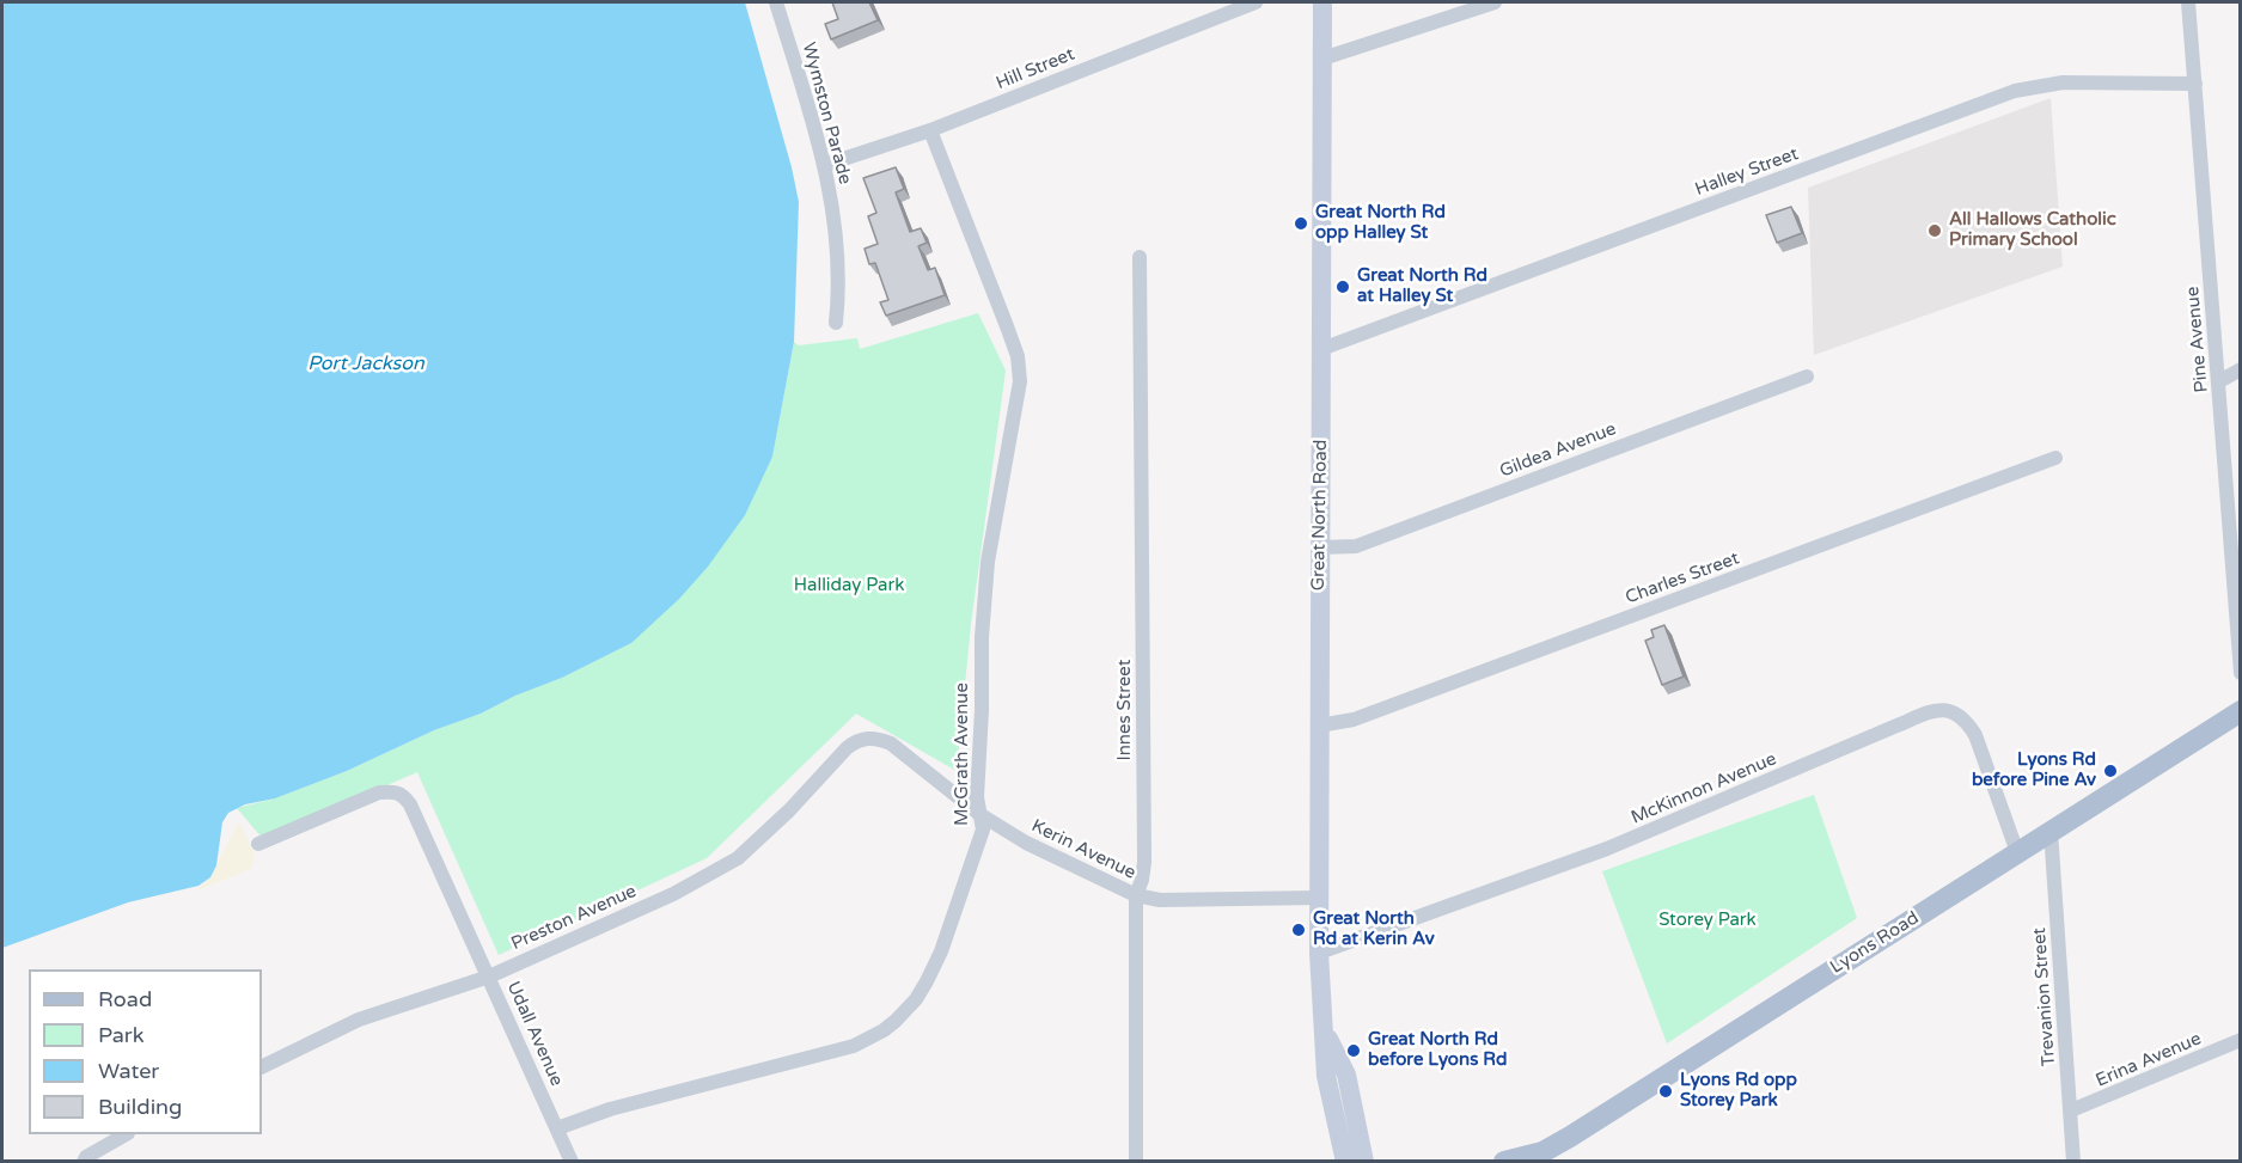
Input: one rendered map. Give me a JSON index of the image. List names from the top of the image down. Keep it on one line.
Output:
{"streets":{"main road":["Great North Road","Lyons Road"],"street":["Hill Street","Wymston Parade","Halley Street","Pine Avenue","Gildea Avenue","Charles Street","Innes Street","McGrath Avenue","McKinnon Avenue","Kerin Avenue","Preston Avenue","Trevanion Street","Udall Avenue","Erina Avenue"]},"crossings":[["Hill Street","Wymston Parade"],["Hill Street","McGrath Avenue"],["Halley Street","Pine Avenue"],["Halley Street","Great North Road"],["Gildea Avenue","Great North Road"],["Great North Road","Charles Street"],["Great North Road","McKinnon Avenue"],["Great North Road","Kerin Avenue"],["Innes Street","Kerin Avenue"],["McGrath Avenue","Kerin Avenue"],["McGrath Avenue","Udall Avenue"],["McKinnon Avenue","Lyons Road"],["Kerin Avenue","Preston Avenue"],["Preston Avenue","Udall Avenue"],["Lyons Road","Trevanion Street"],["Trevanion Street","Erina Avenue"]],"water":["Port Jackson"],"parks":["Halliday Park","Storey Park"],"places":["Great North Rd opp Halley St","All Hallows Catholic Primary School","Great North Rd at Halley St","Lyons Rd before Pine Av","Great North Rd at Kerin Av","Great North Rd before Lyons Rd","Lyons Rd opp Storey Park"],"legend":["Road","Park","Water","Building"]}
